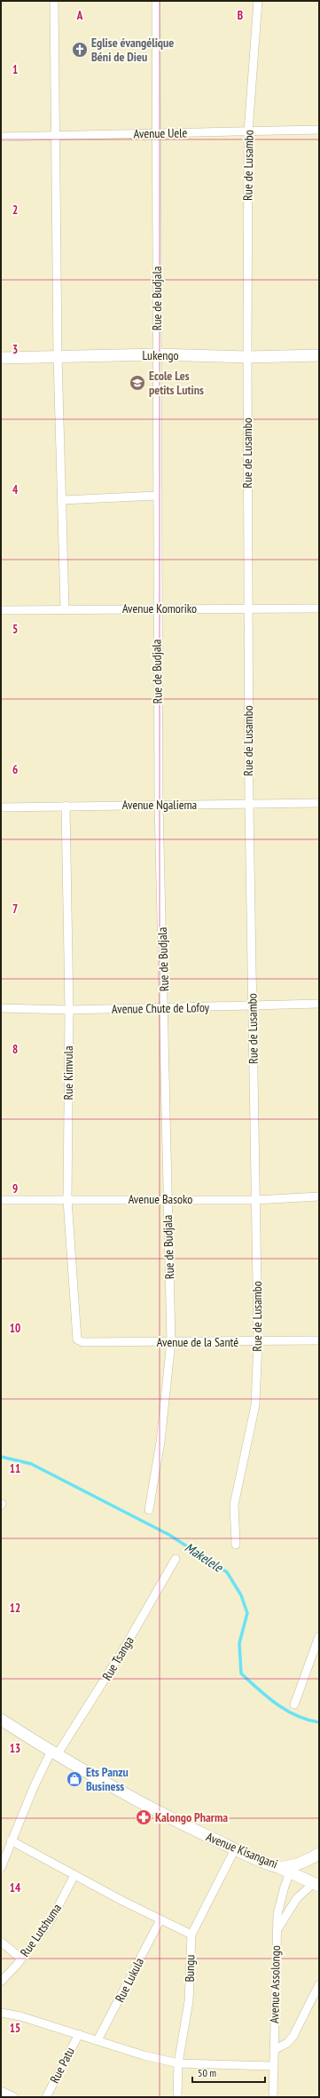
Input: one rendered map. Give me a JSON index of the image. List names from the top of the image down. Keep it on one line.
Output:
{"streets":{"street":["Avenue Uele","Rue de Lusambo","Rue de Budjala","Lukengo","Avenue Komoriko","Avenue Ngaliema","Avenue Chute de Lofoy","Rue Kimvula","Avenue Basoko","Avenue de la Santé","Rue Tsanga","Avenue Kisangani","Rue Lutshuma","Bungu","Rue Lukula","Avenue Assolongo","Rue Patu"]},"crossings":[["Avenue Uele","Rue de Lusambo"],["Avenue Uele","Rue de Budjala"],["Rue de Lusambo","Lukengo"],["Rue de Lusambo","Avenue Komoriko"],["Rue de Lusambo","Avenue Ngaliema"],["Rue de Lusambo","Avenue Chute de Lofoy"],["Rue de Lusambo","Avenue Basoko"],["Rue de Lusambo","Avenue de la Santé"],["Rue de Budjala","Lukengo"],["Rue de Budjala","Avenue Komoriko"],["Rue de Budjala","Avenue Ngaliema"],["Rue de Budjala","Avenue Chute de Lofoy"],["Rue de Budjala","Avenue Basoko"],["Rue de Budjala","Avenue de la Santé"],["Avenue Ngaliema","Rue Kimvula"],["Avenue Chute de Lofoy","Rue Kimvula"],["Rue Kimvula","Avenue Basoko"],["Rue Kimvula","Avenue de la Santé"],["Rue Tsanga","Avenue Kisangani"],["Avenue Kisangani","Bungu"]],"water":["Makelele"],"places":{"church":["Eglise évangélique Béni de Dieu"],"school or university":["Ecole Les petits Lutins"],"shop":["Ets Panzu Business"],"pharmacy":["Kalongo Pharma"]},"scale_bar":"50 m","grid":{"columns":["A","B"],"rows":["1","2","3","4","5","6","7","8","9","10","11","12","13","14","15"]}}
